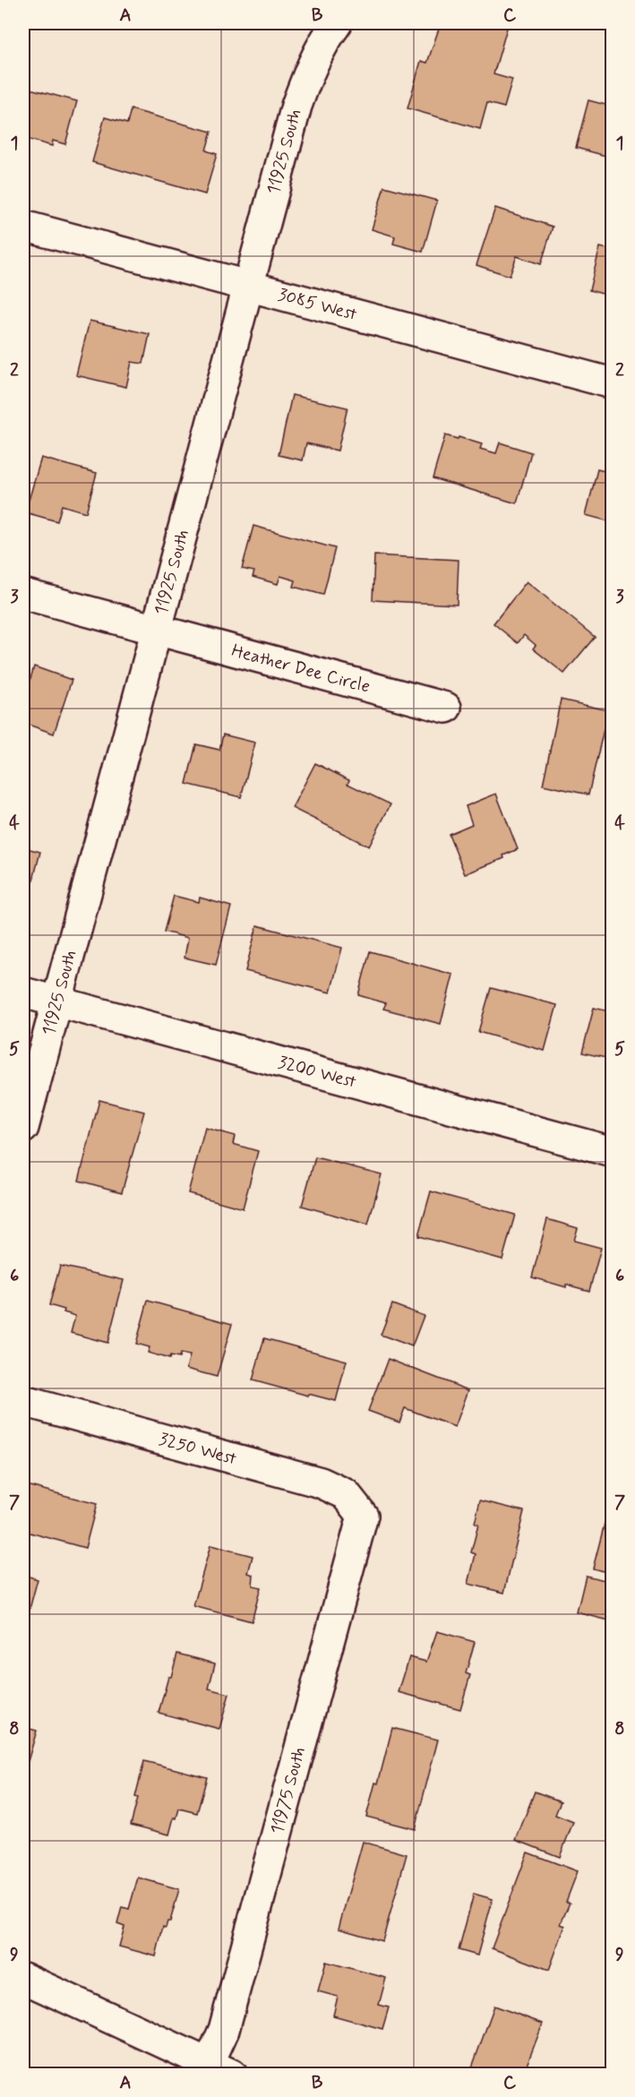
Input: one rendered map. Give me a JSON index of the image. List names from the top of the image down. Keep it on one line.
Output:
{"streets":{"street":["11925 South","3085 West","Heather Dee Circle","3200 West","3250 West","11975 South"]},"crossings":[["11925 South","3085 West"],["11925 South","Heather Dee Circle"],["11925 South","3200 West"],["3250 West","11975 South"]],"grid":{"columns":["A","B","C"],"rows":["1","2","3","4","5","6","7","8","9"]}}
